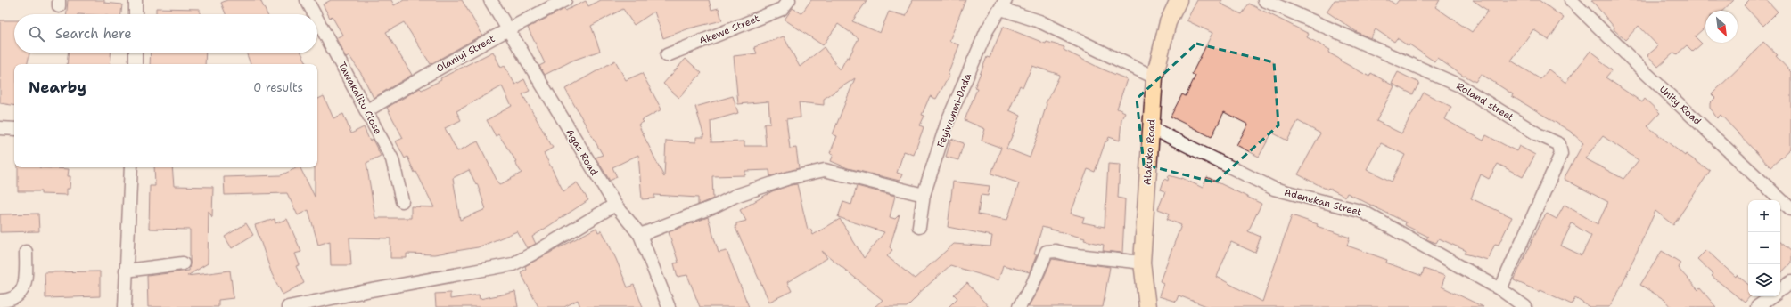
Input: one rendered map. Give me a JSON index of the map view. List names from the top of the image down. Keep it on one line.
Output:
{"streets":{"main road":["Alakuko Road"],"street":["Akewe Street","Olaniyi Street","Tawakalitu Close","Roland street","Unity Road","Feyiwunmi-Dada","Agas Road","Adenekan Street"]},"crossings":[["Olaniyi Street","Tawakalitu Close"],["Olaniyi Street","Agas Road"],["Roland street","Adenekan Street"],["Alakuko Road","Adenekan Street"]],"north":"bottom right","page":{"search":"Search here","heading":["Nearby","0 results"],"map_buttons":["+","−"]}}
